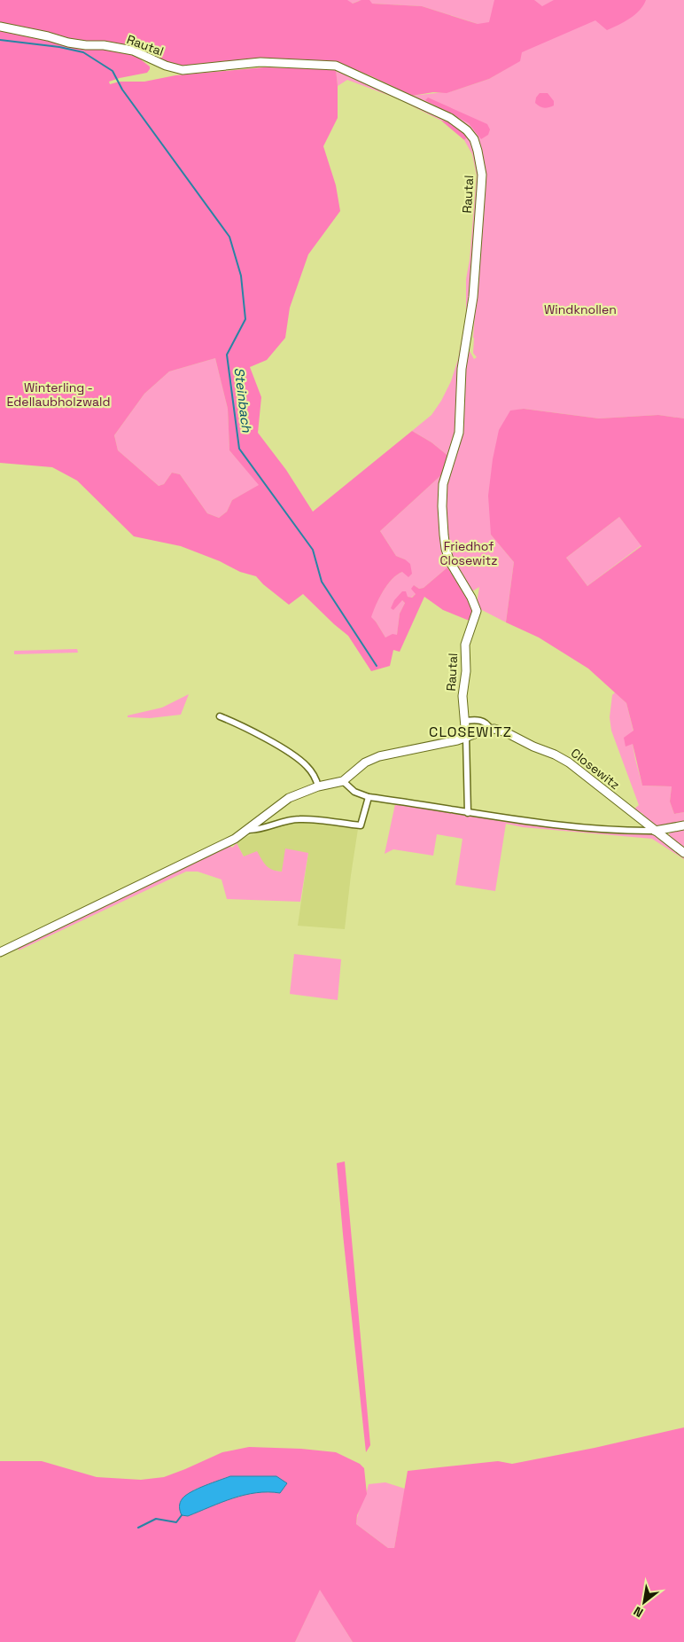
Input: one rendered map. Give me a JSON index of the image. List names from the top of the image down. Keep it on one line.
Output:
{"streets":{"street":["Rautal","Closewitz"]},"crossings":[["Rautal","Closewitz"]],"districts":["CLOSEWITZ"],"water":["Steinbach"],"parks":["Windknollen","Winterling - Edellaubholzwald","Friedhof Closewitz"],"north":"bottom left"}
